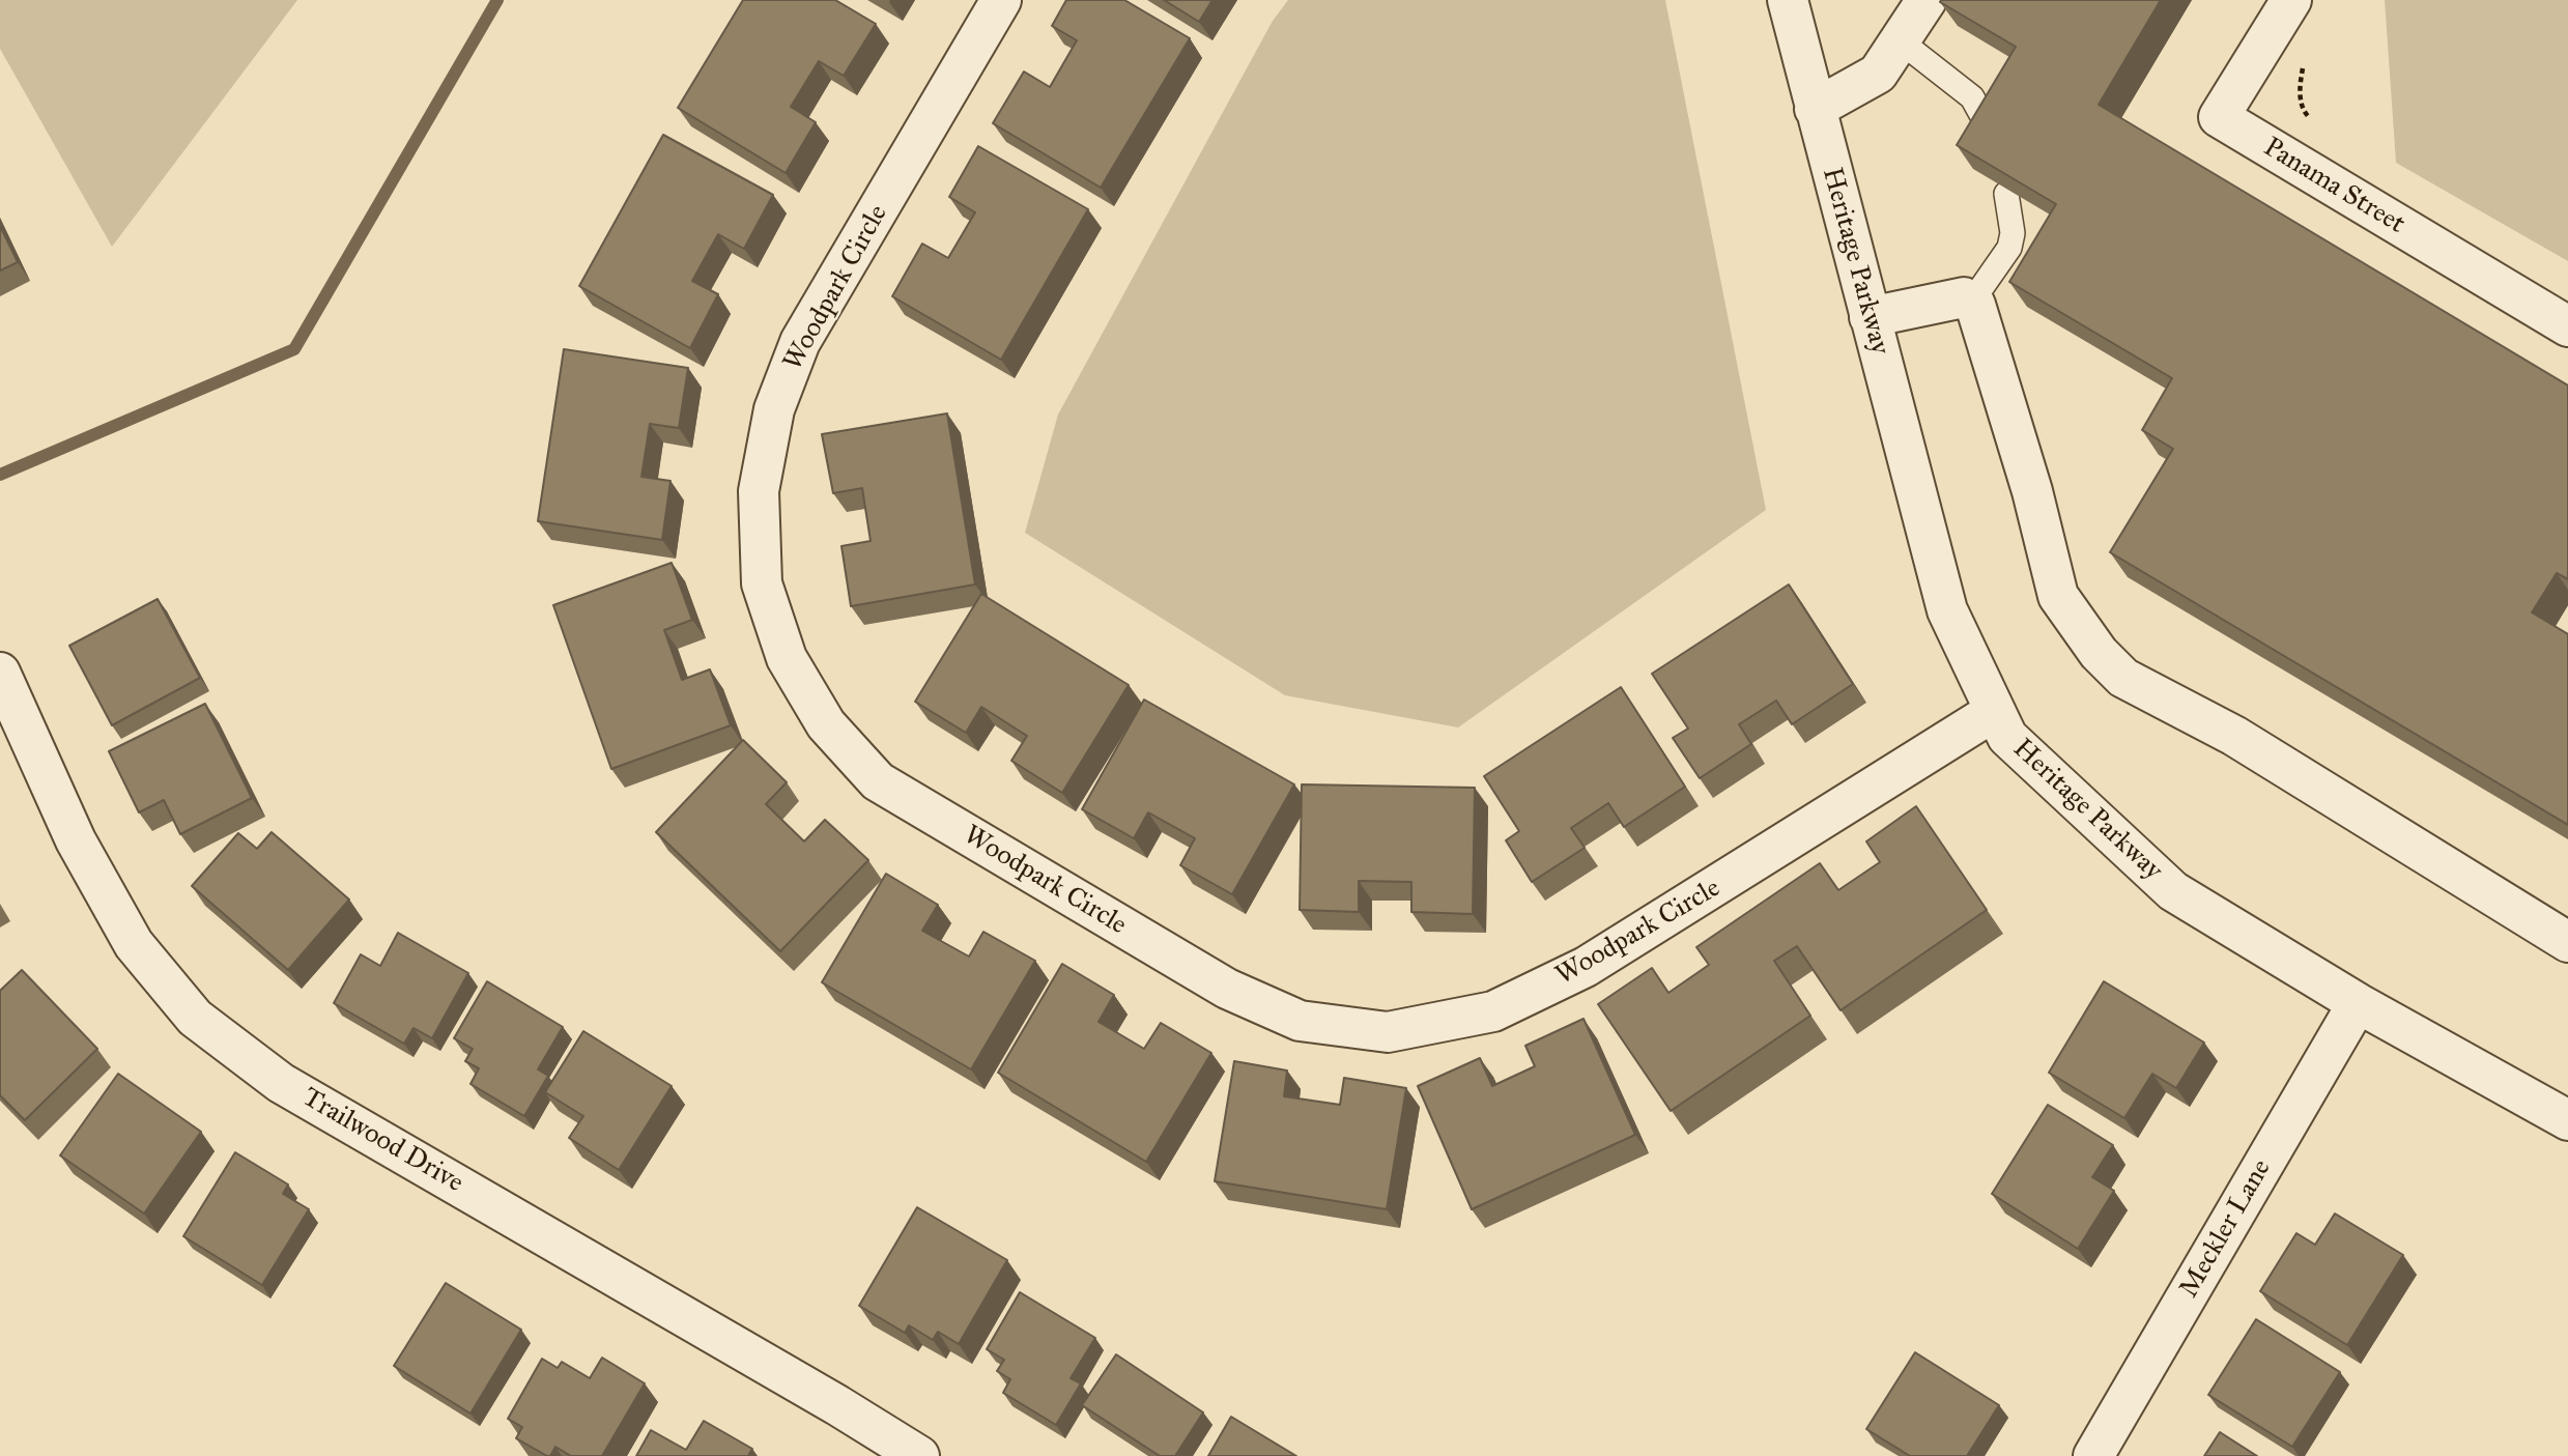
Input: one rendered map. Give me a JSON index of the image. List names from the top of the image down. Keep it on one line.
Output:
{"streets":{"street":["Panama Street","Heritage Parkway","Woodpark Circle","Trailwood Drive","Meckler Lane"]},"crossings":[["Heritage Parkway","Woodpark Circle"],["Heritage Parkway","Meckler Lane"]]}
